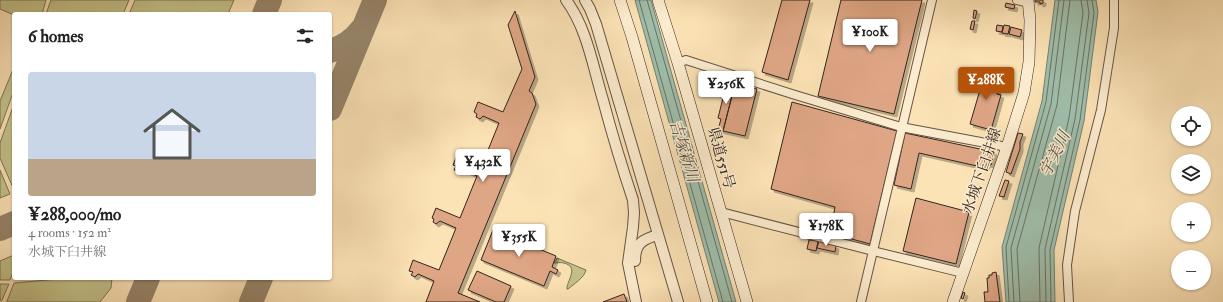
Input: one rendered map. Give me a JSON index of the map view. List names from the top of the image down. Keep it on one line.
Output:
{"streets":{"main road":["県道551号","水城下臼井線"]},"water":["吉塚新川","宇美川"],"page":{"heading":"6 homes","price":["¥100K","¥288K","¥256K","¥432K","¥178K","¥355K"],"list":[{"name":"¥288,000/mo","note":"4 rooms · 152 m² · 水城下臼井線"}],"map_buttons":["+","−"]}}
